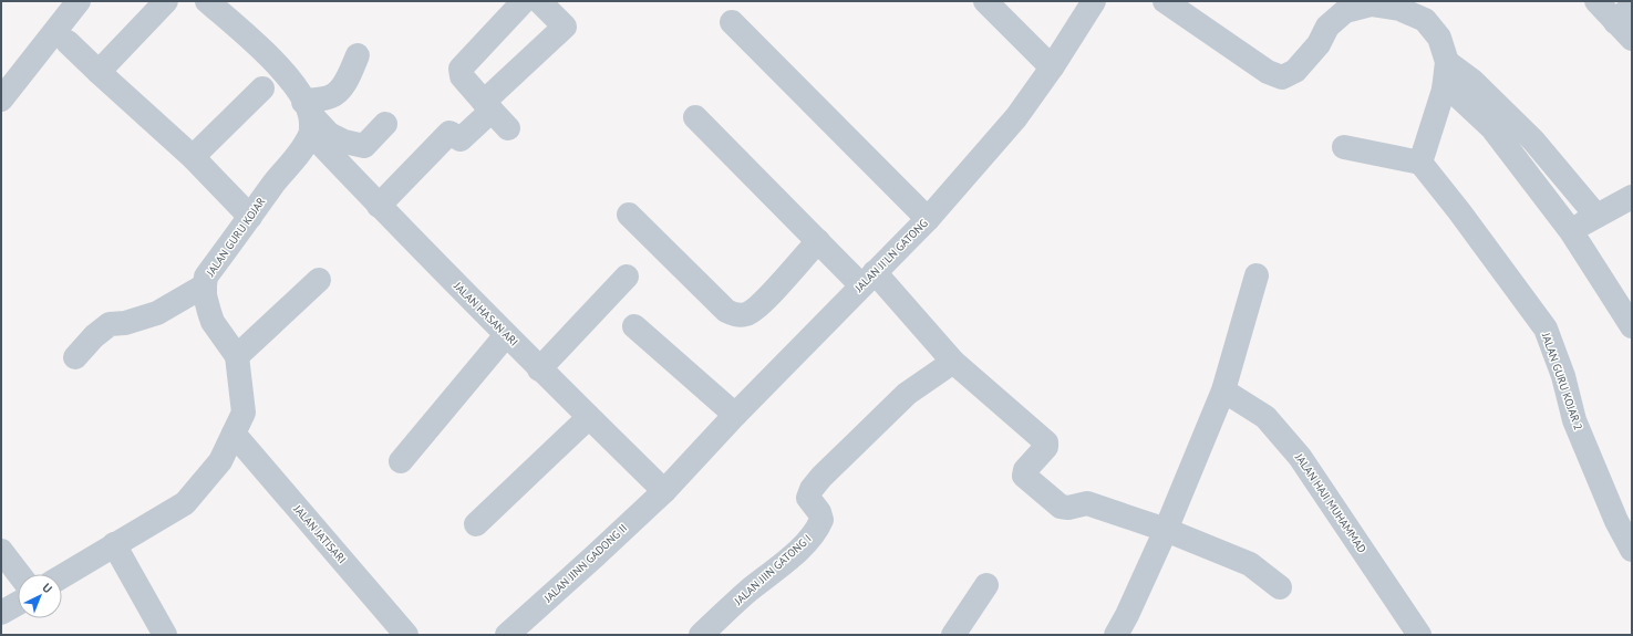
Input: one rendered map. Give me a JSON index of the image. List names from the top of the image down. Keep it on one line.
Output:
{"streets":{"street":["JALAN GURU KOJAR","JALAN JI'LN GATONG","JALAN HASAN ARI","JALAN GURU KOJAR 2","JALAN HAJI MUHAMMAD","JALAN JATISARI","JALAN JINN GADONG II","JALAN JIIN GATONG I"]},"crossings":[["JALAN GURU KOJAR","JALAN HASAN ARI"],["JALAN GURU KOJAR","JALAN JATISARI"],["JALAN JI'LN GATONG","JALAN HASAN ARI"],["JALAN JI'LN GATONG","JALAN JINN GADONG II"],["JALAN HASAN ARI","JALAN JINN GADONG II"]],"north":"top right"}
